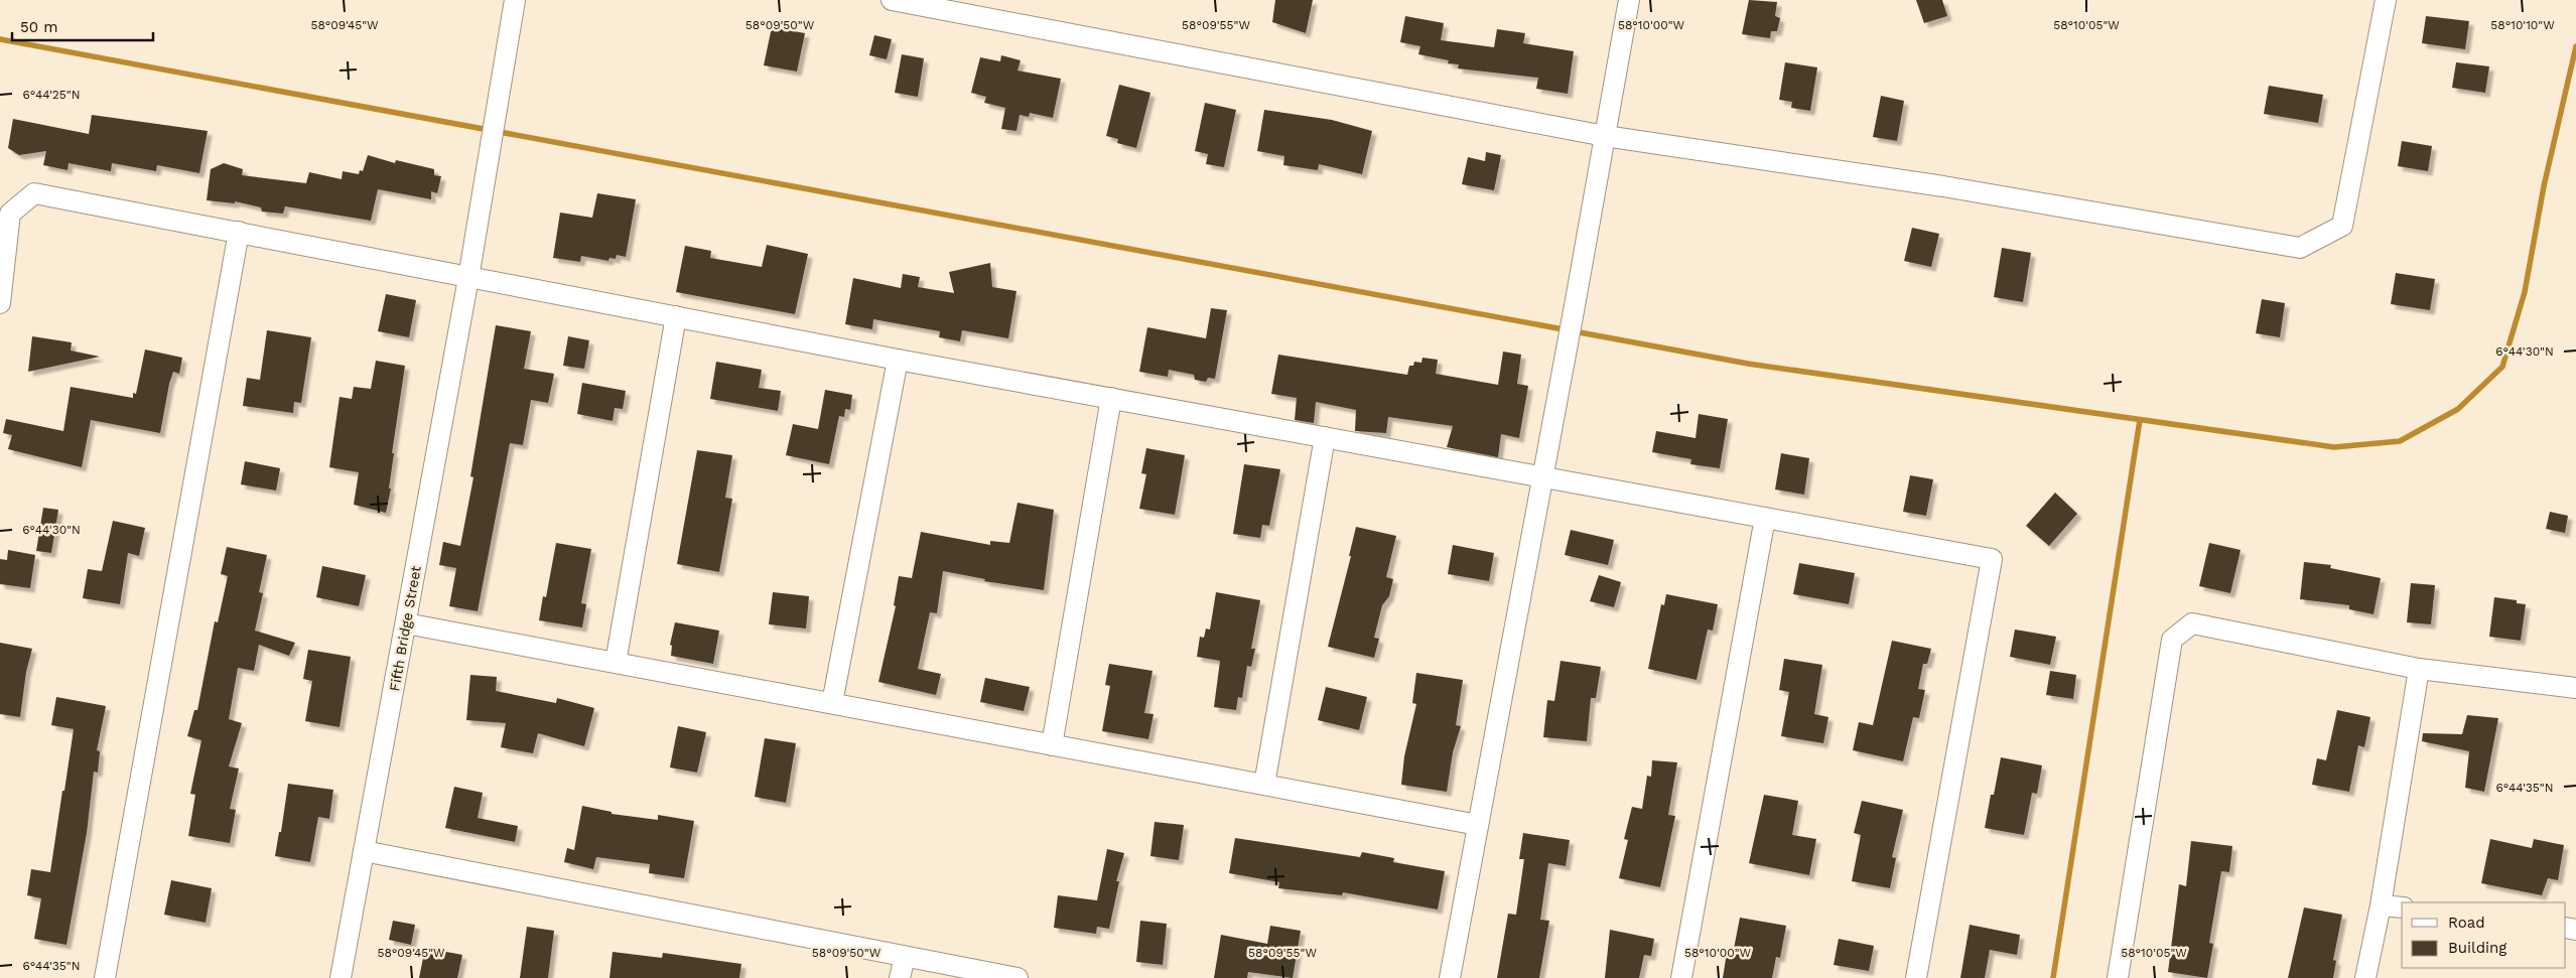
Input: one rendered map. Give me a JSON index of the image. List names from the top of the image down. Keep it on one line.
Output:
{"streets":{"street":["Fifth Bridge Street"]},"legend":["Road","Building"],"scale_bar":"50 m","coordinates":["58°09'45\"W","58°09'50\"W","58°09'55\"W","58°10'00\"W","58°10'05\"W","58°10'10\"W","6°44'25\"N","6°44'30\"N","6°44'35\"N"]}
